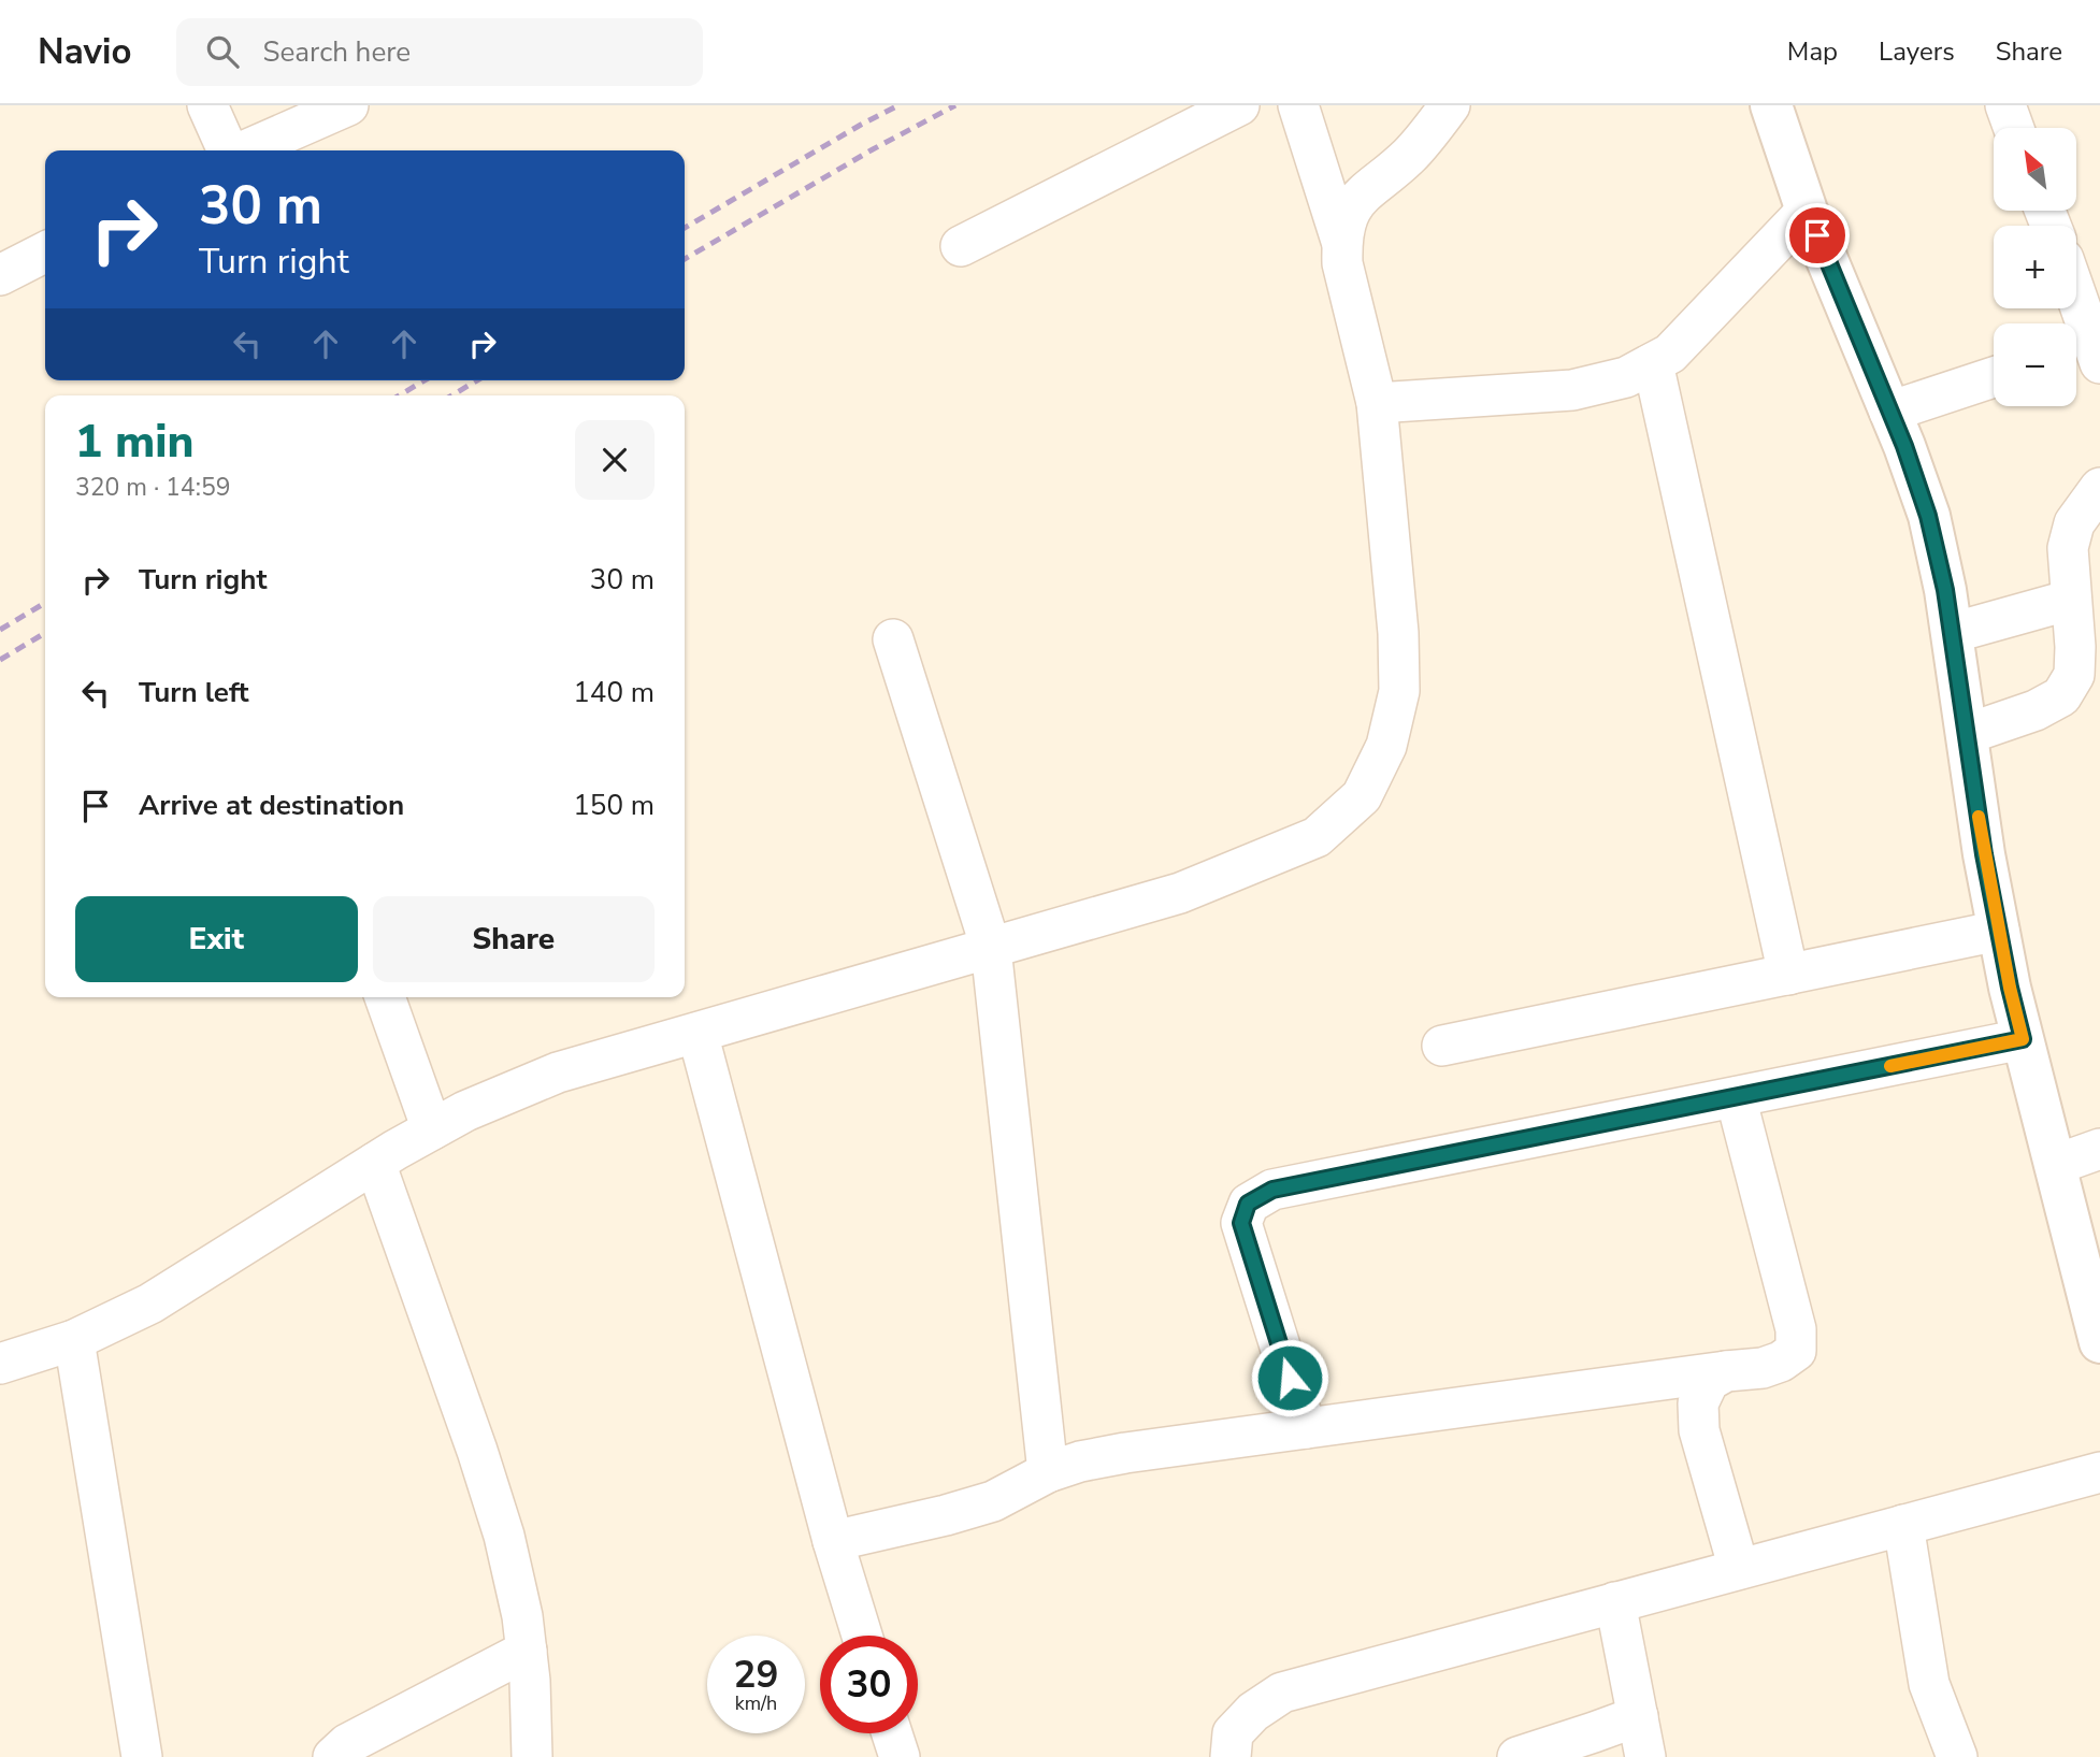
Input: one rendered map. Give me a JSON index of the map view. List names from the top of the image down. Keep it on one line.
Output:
{"north":"top left","page":{"header":"Navio","search":"Search here","nav":["Map","Layers","Share"],"map_buttons":["+","−"],"turn":["30 m","Turn right"],"heading":["1 min","320 m · 14:59"],"list":[{"name":"Turn right","value":"30 m"},{"name":"Turn left","value":"140 m"},{"name":"Arrive at destination","value":"150 m"}],"buttons":["Exit","Share"],"speed":"29 km/h","limit":"30"}}
